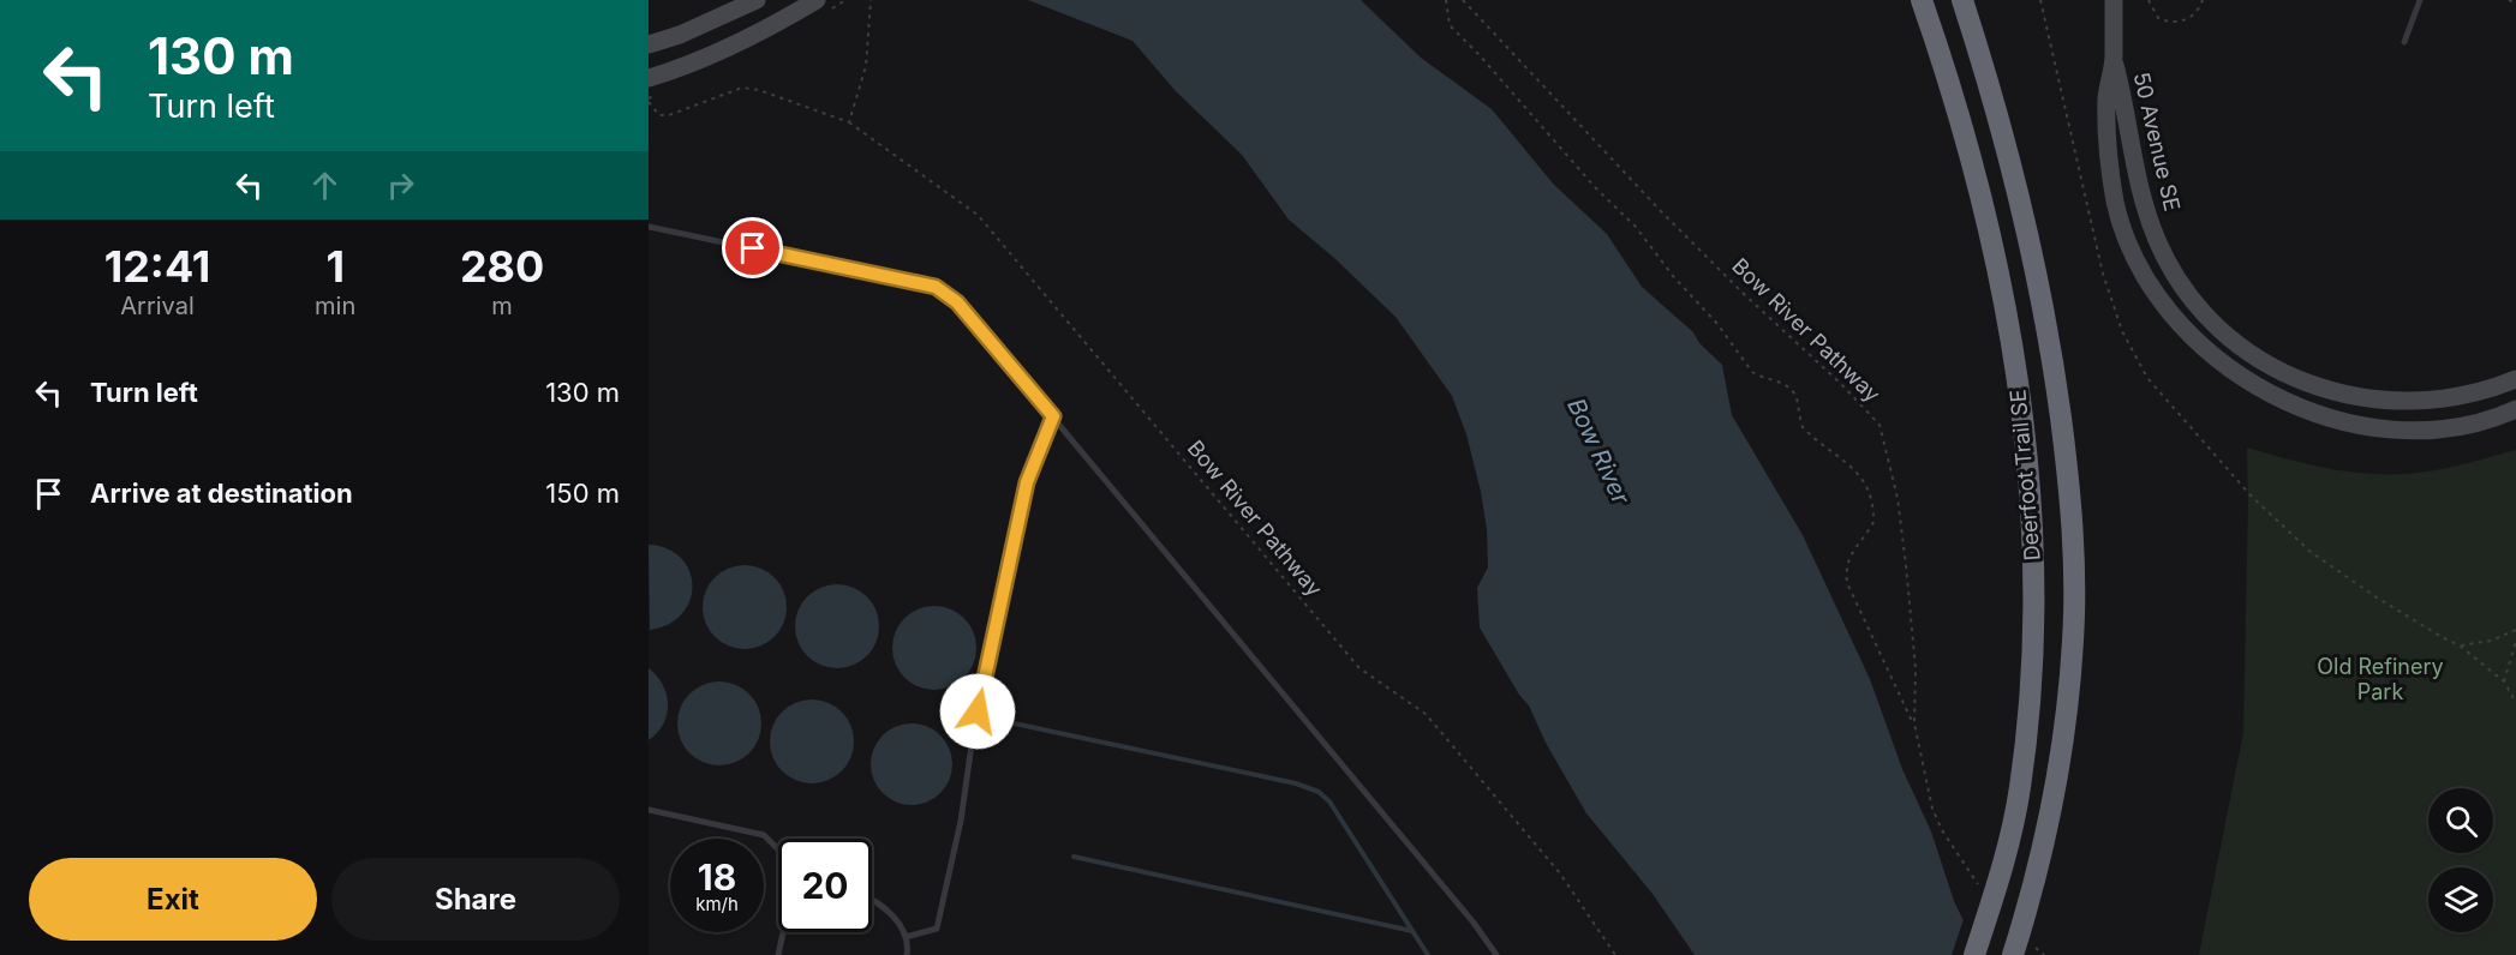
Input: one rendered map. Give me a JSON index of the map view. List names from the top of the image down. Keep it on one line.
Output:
{"streets":{"highway":["Deerfoot Trail SE"],"street":["50 Avenue SE"],"path":["Bow River Pathway"]},"water":["Bow River"],"parks":["Old Refinery Park"],"page":{"turn":["130 m","Turn left"],"eta":["12:41","Arrival","1","min","280","m"],"list":[{"name":"Turn left","value":"130 m"},{"name":"Arrive at destination","value":"150 m"}],"speed":"18 km/h","limit":"20","buttons":["Exit","Share"]}}
